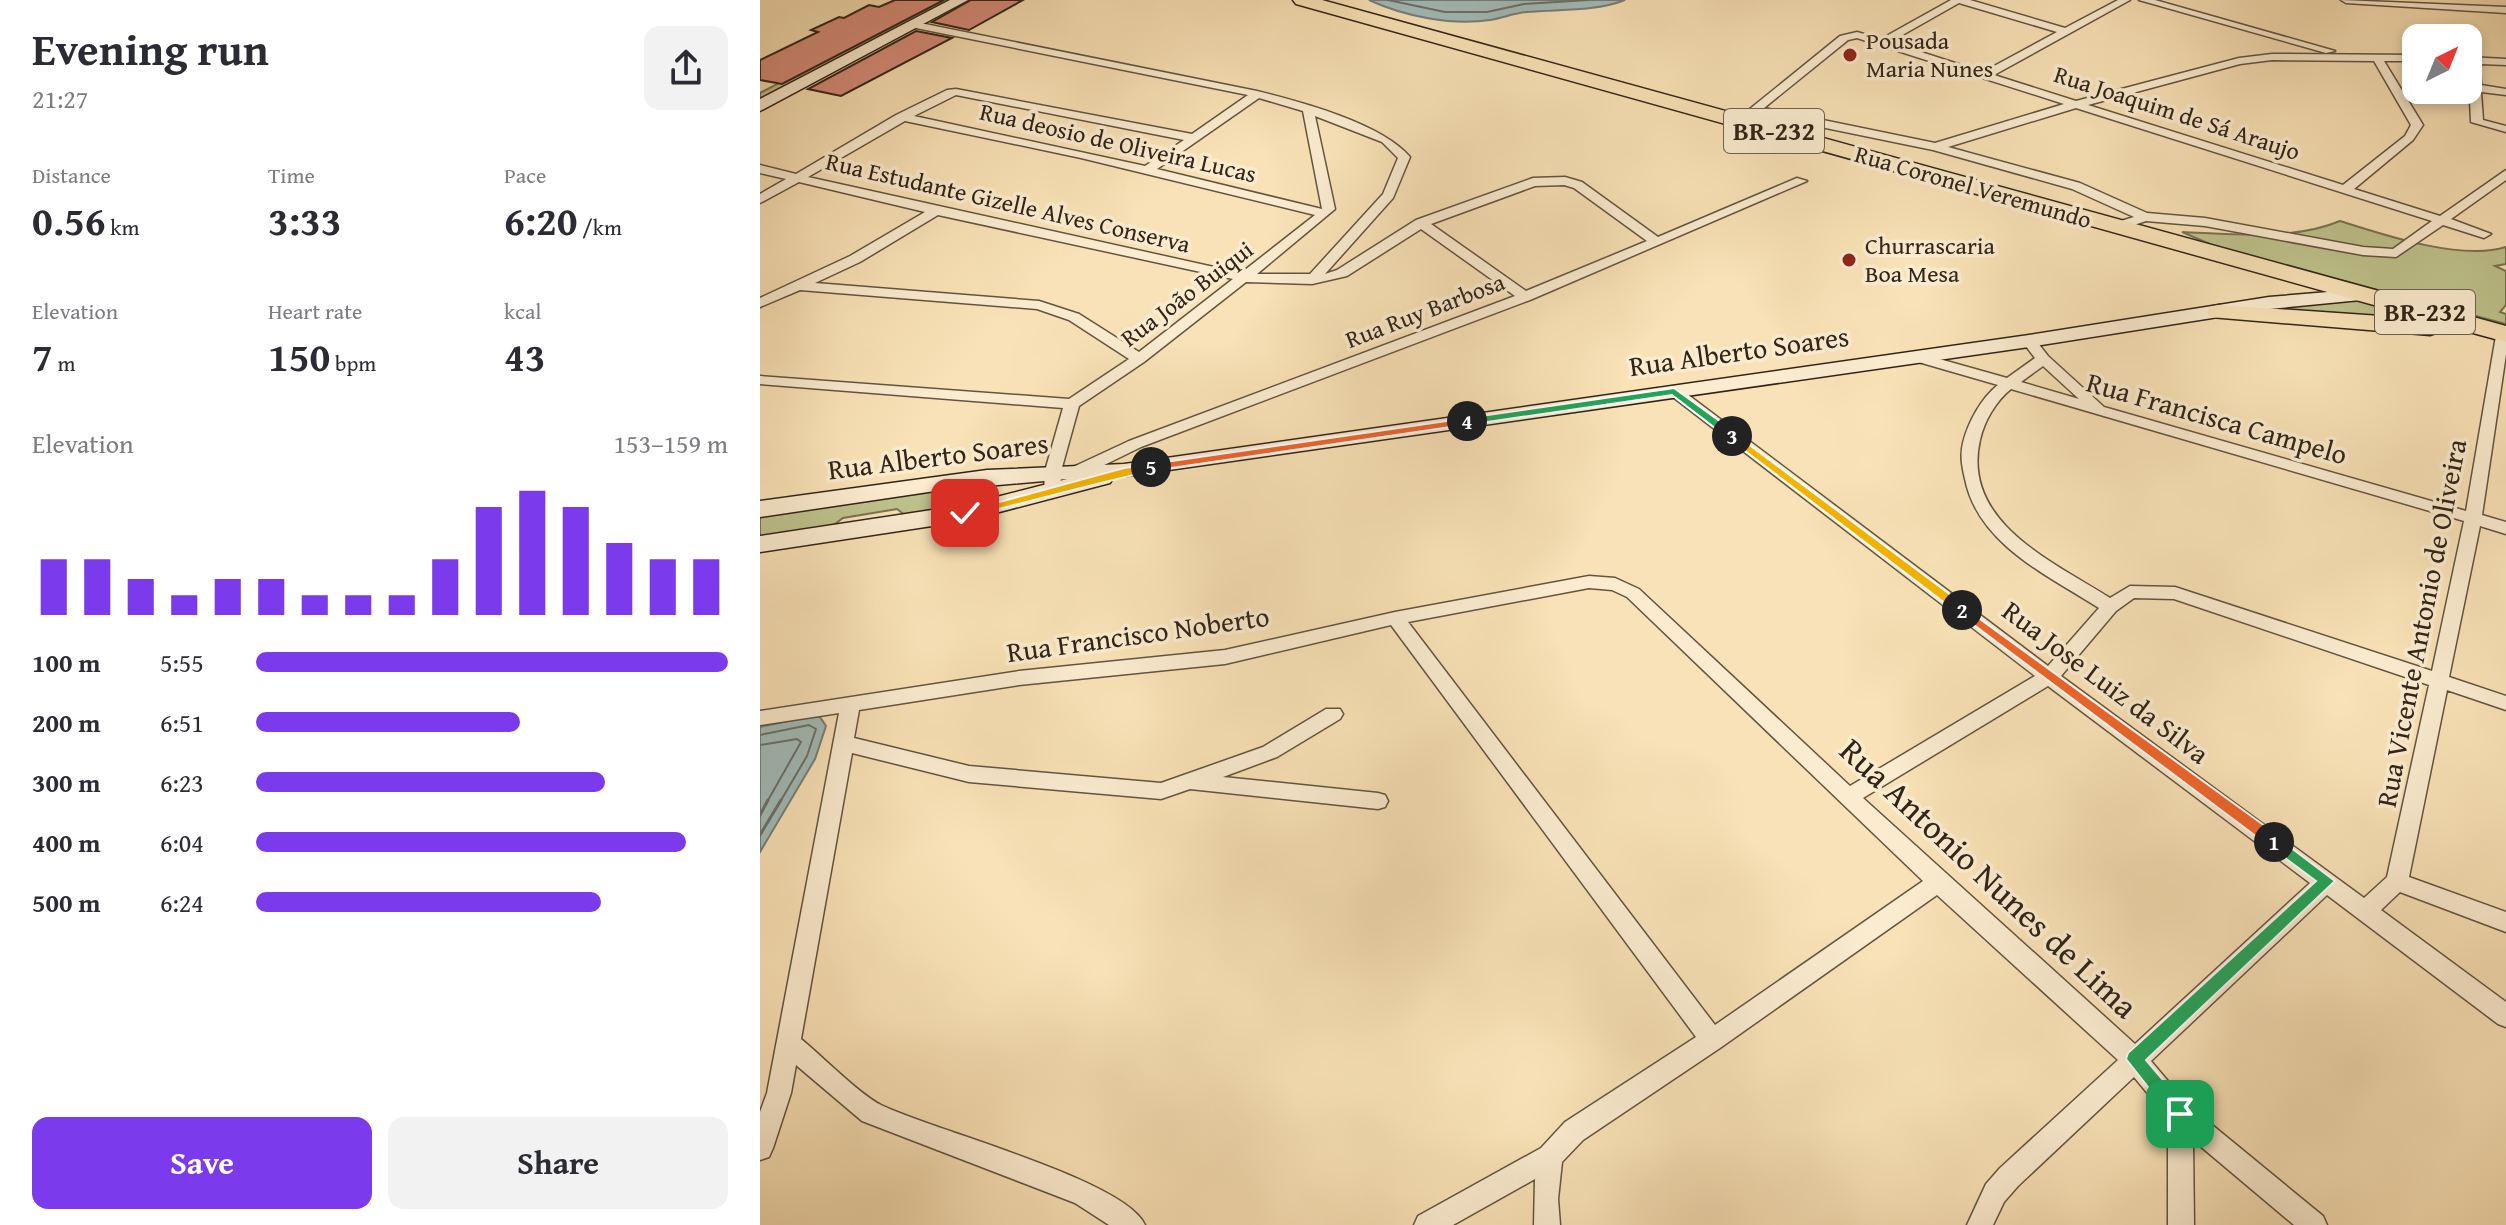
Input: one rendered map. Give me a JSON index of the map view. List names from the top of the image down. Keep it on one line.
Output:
{"streets":{"highway":["BR-232","Rua Coronel Veremundo"],"main road":["Rua Alberto Soares"],"street":["Rua Joaquim de Sá Araujo","Rua deosio de Oliveira Lucas","Rua Estudante Gizelle Alves Conserva","Rua João Buiqui","Rua Ruy Barbosa","Rua Francisca Campelo","Rua Vicente Antonio de Oliveira","Rua Francisco Noberto","Rua Jose Luiz da Silva","Rua Antonio Nunes de Lima"]},"crossings":[["Rua Joaquim de Sá Araujo","Rua Coronel Veremundo"],["Rua deosio de Oliveira Lucas","Rua João Buiqui"],["Rua Coronel Veremundo","Rua Alberto Soares"],["Rua Coronel Veremundo","Rua Vicente Antonio de Oliveira"],["Rua Estudante Gizelle Alves Conserva","Rua João Buiqui"],["Rua Estudante Gizelle Alves Conserva","Rua Ruy Barbosa"],["Rua Ruy Barbosa","Rua Alberto Soares"],["Rua Alberto Soares","Rua Francisca Campelo"],["Rua Alberto Soares","Rua Jose Luiz da Silva"],["Rua Francisca Campelo","Rua Vicente Antonio de Oliveira"],["Rua Francisco Noberto","Rua Antonio Nunes de Lima"]],"places":["Pousada Maria Nunes","Churrascaria Boa Mesa"],"north":"top right","page":{"heading":["Evening run","21:27"],"stats":[["Distance","0.56 km"],["Time","3:33"],["Pace","6:20 /km"],["Elevation","7 m"],["Heart rate","150 bpm"],["kcal","43"]],"pins":["4","3","5","2","1"],"chart":["Elevation","153–159 m"],"list":[{"name":"100 m","note":"5:55"},{"name":"200 m","note":"6:51"},{"name":"300 m","note":"6:23"},{"name":"400 m","note":"6:04"},{"name":"500 m","note":"6:24"}],"buttons":["Save","Share"]}}
